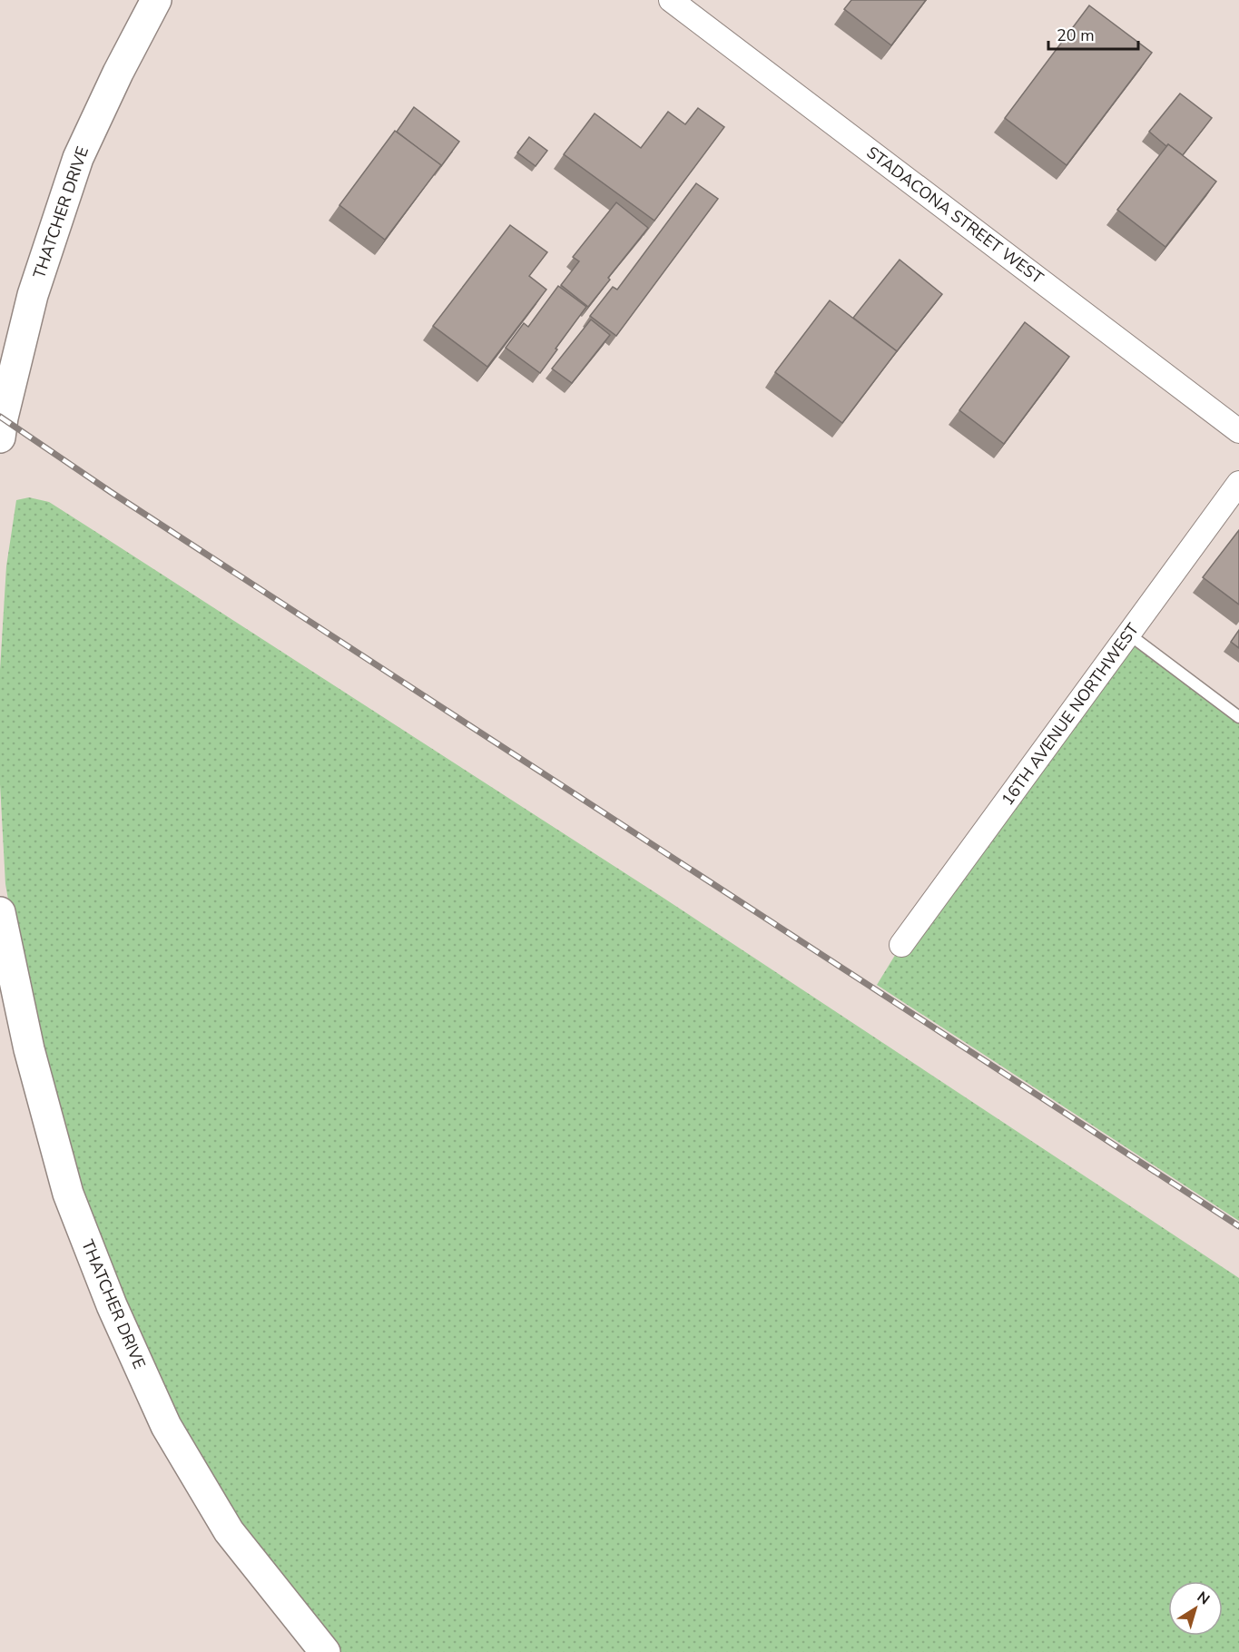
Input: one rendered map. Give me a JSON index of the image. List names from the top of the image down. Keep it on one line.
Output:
{"streets":{"main road":["THATCHER DRIVE"],"street":["STADACONA STREET WEST","16TH AVENUE NORTHWEST"]},"scale_bar":"20 m","north":"top right"}
